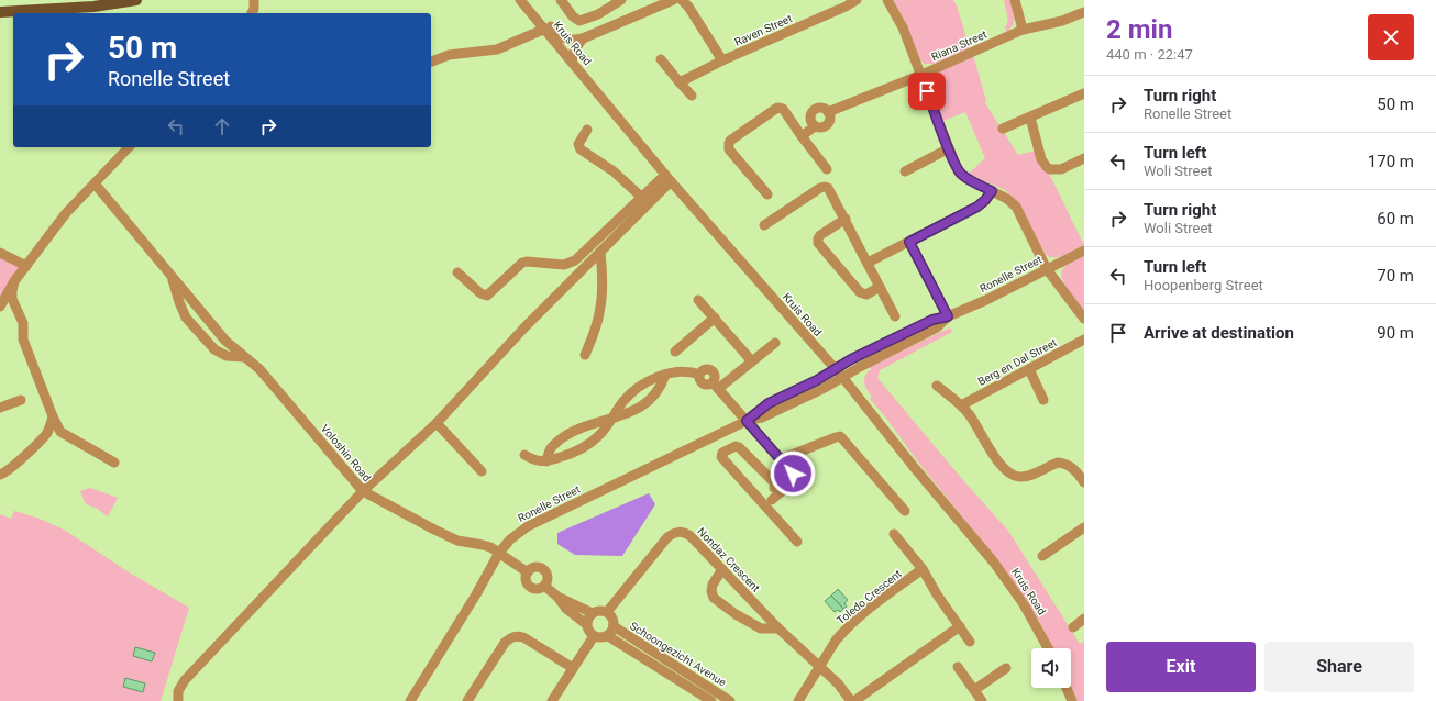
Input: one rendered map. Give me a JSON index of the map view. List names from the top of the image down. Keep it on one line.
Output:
{"streets":{"street":["Raven Street","Kruis Road","Riana Street","Ronelle Street","Berg en Dal Street","Voloshin Road","Nondaz Crescent","Toledo Crescent","Schoongezicht Avenue"]},"crossings":[["Kruis Road","Ronelle Street"],["Ronelle Street","Voloshin Road"],["Nondaz Crescent","Toledo Crescent"],["Nondaz Crescent","Schoongezicht Avenue"]],"page":{"heading":["2 min","440 m · 22:47"],"turn":["50 m","Ronelle Street"],"list":[{"name":"Turn right","note":"Ronelle Street","value":"50 m"},{"name":"Turn left","note":"Woli Street","value":"170 m"},{"name":"Turn right","note":"Woli Street","value":"60 m"},{"name":"Turn left","note":"Hoopenberg Street","value":"70 m"},{"name":"Arrive at destination","value":"90 m"}],"buttons":["Exit","Share"]}}
